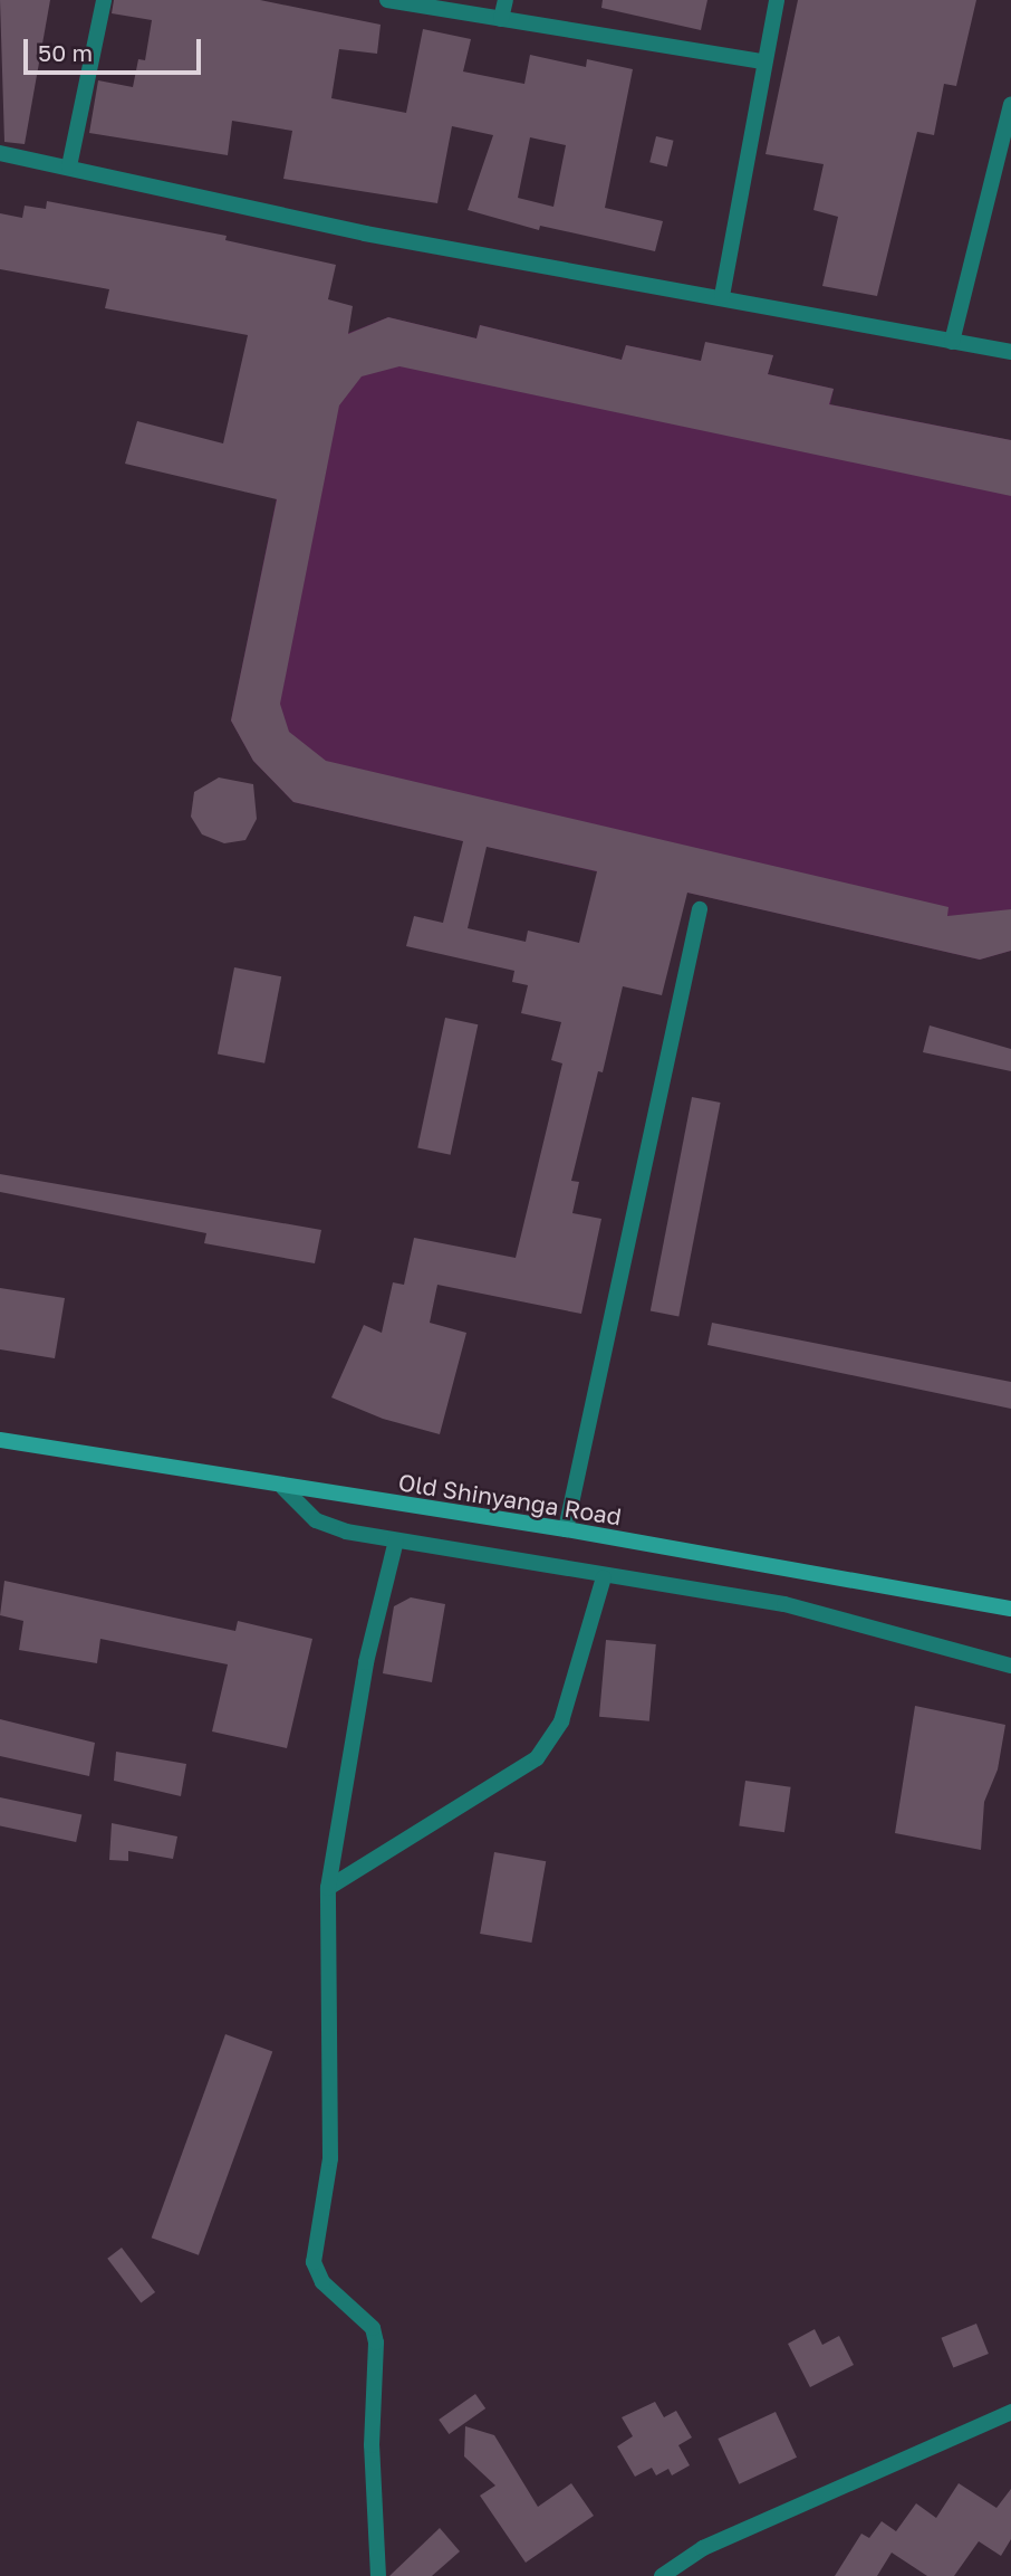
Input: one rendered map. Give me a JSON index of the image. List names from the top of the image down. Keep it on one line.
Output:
{"streets":{"main road":["Old Shinyanga Road"]},"scale_bar":"50 m"}
